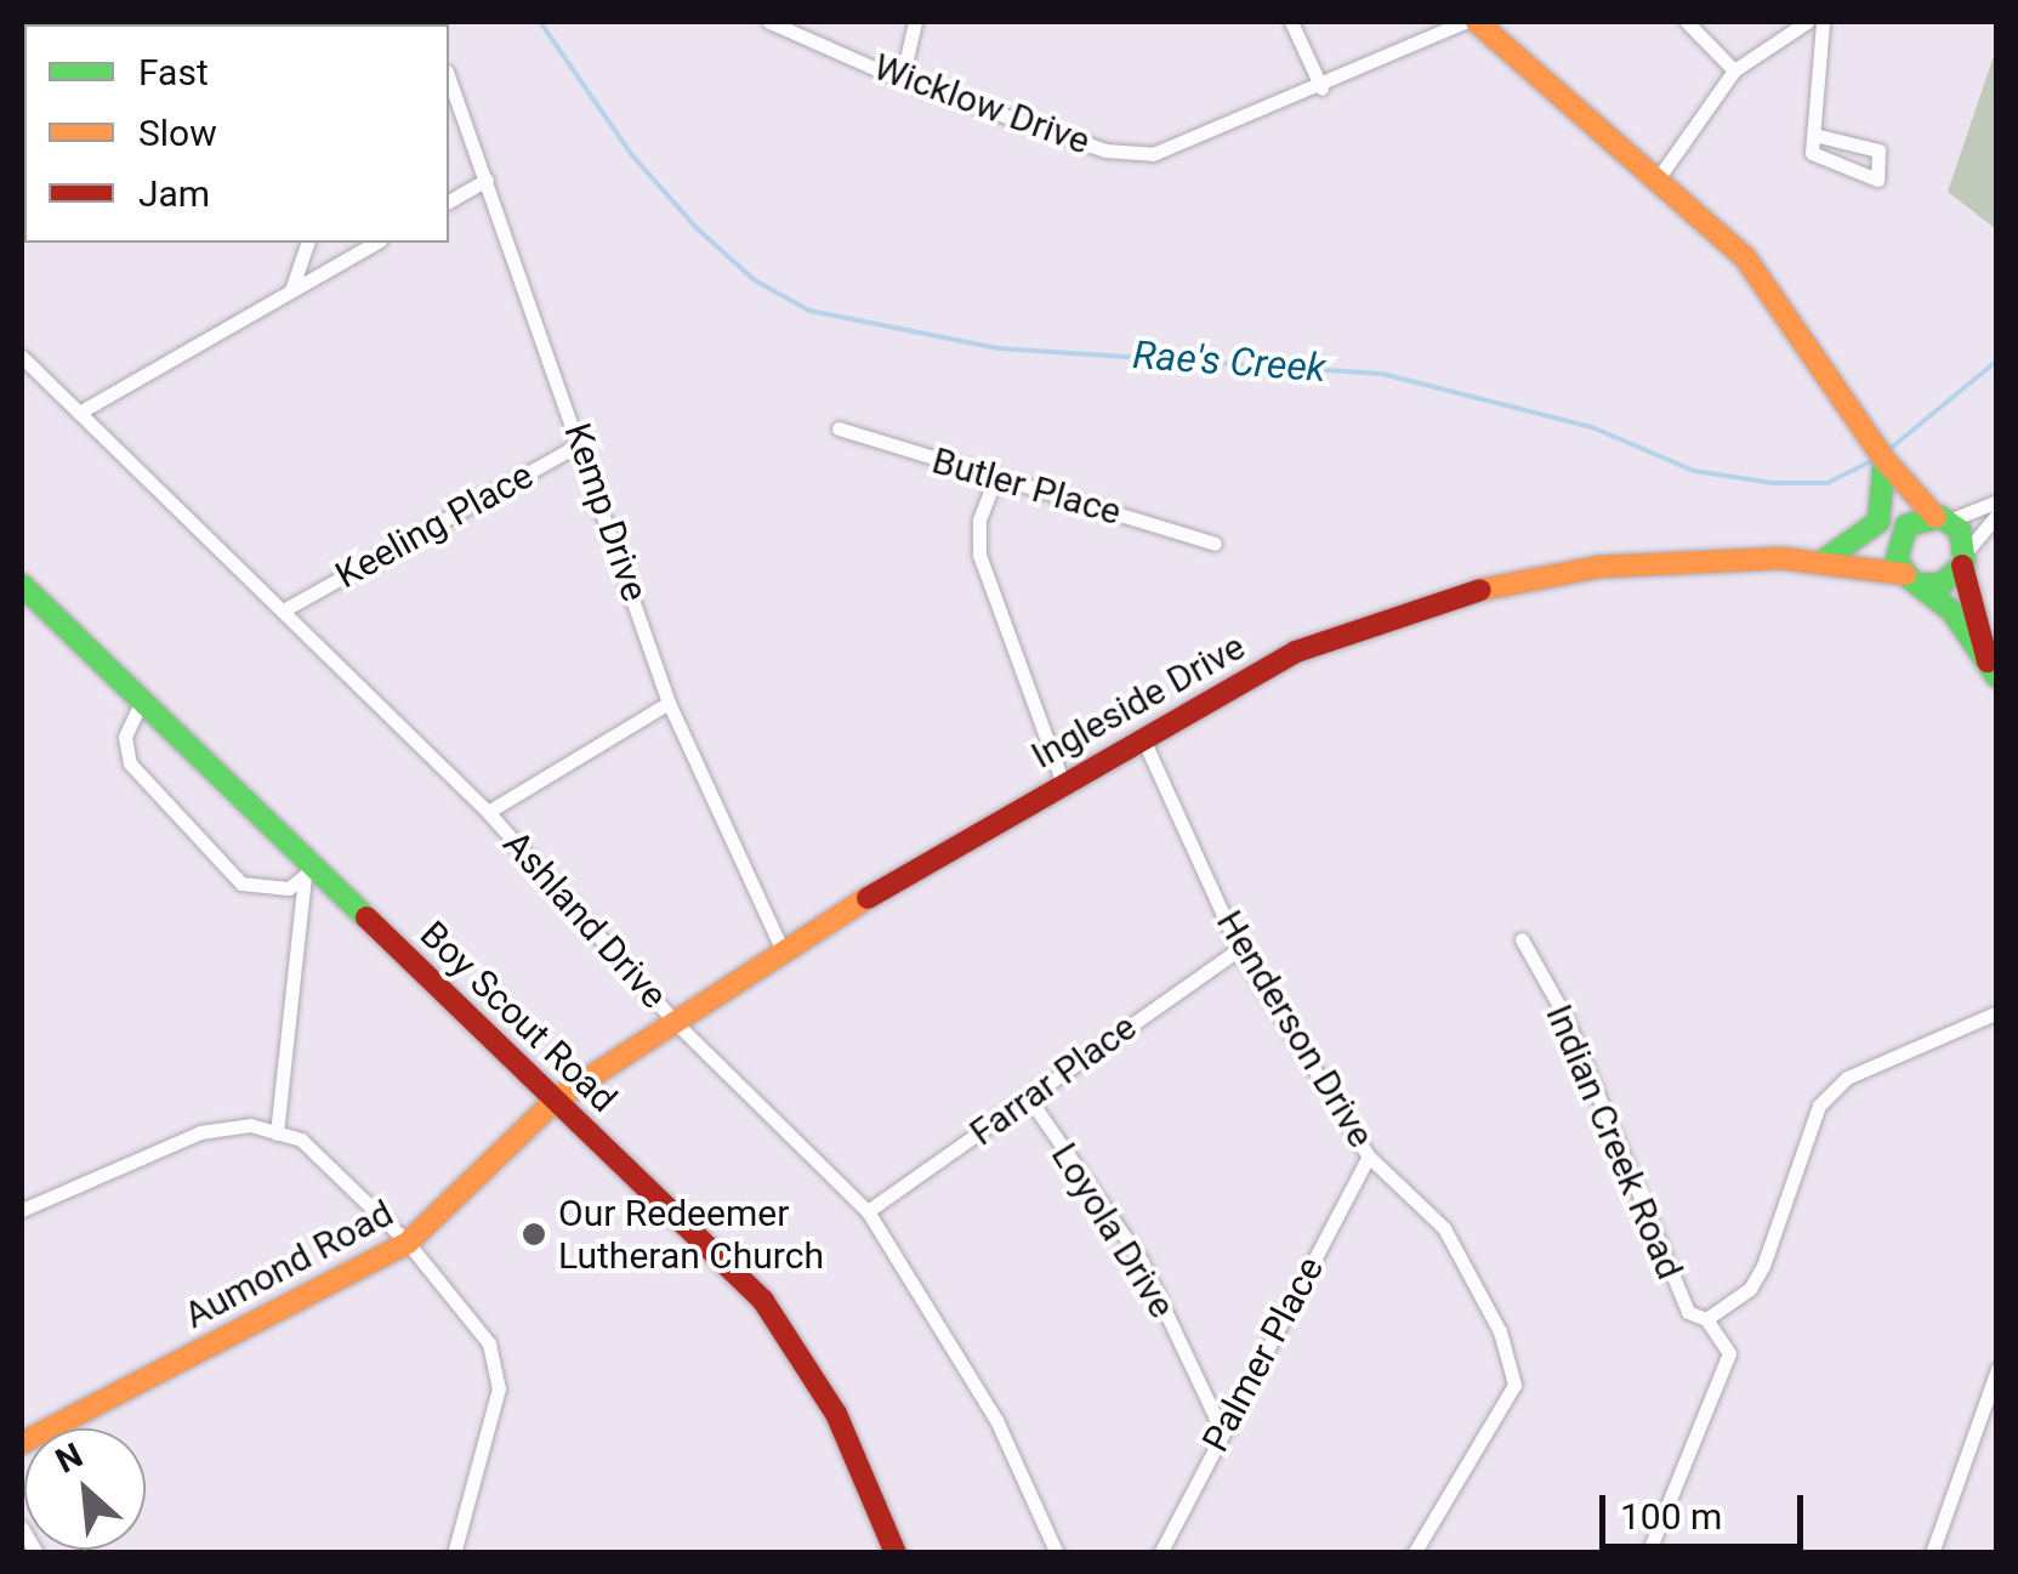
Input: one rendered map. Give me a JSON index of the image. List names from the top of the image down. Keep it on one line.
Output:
{"streets":{"street":["Wicklow Drive","Butler Place","Kemp Drive","Keeling Place","Ingleside Drive","Ashland Drive","Boy Scout Road","Henderson Drive","Farrar Place","Indian Creek Road","Loyola Drive","Aumond Road","Palmer Place"]},"crossings":[["Kemp Drive","Keeling Place"],["Kemp Drive","Ingleside Drive"],["Keeling Place","Ashland Drive"],["Ingleside Drive","Ashland Drive"],["Ingleside Drive","Boy Scout Road"],["Ingleside Drive","Henderson Drive"],["Ingleside Drive","Aumond Road"],["Ashland Drive","Farrar Place"],["Boy Scout Road","Aumond Road"],["Henderson Drive","Farrar Place"],["Henderson Drive","Palmer Place"],["Farrar Place","Loyola Drive"],["Loyola Drive","Palmer Place"]],"water":["Rae's Creek"],"places":["Our Redeemer Lutheran Church"],"legend":["Fast","Slow","Jam"],"scale_bar":"100 m","north":"top left"}
